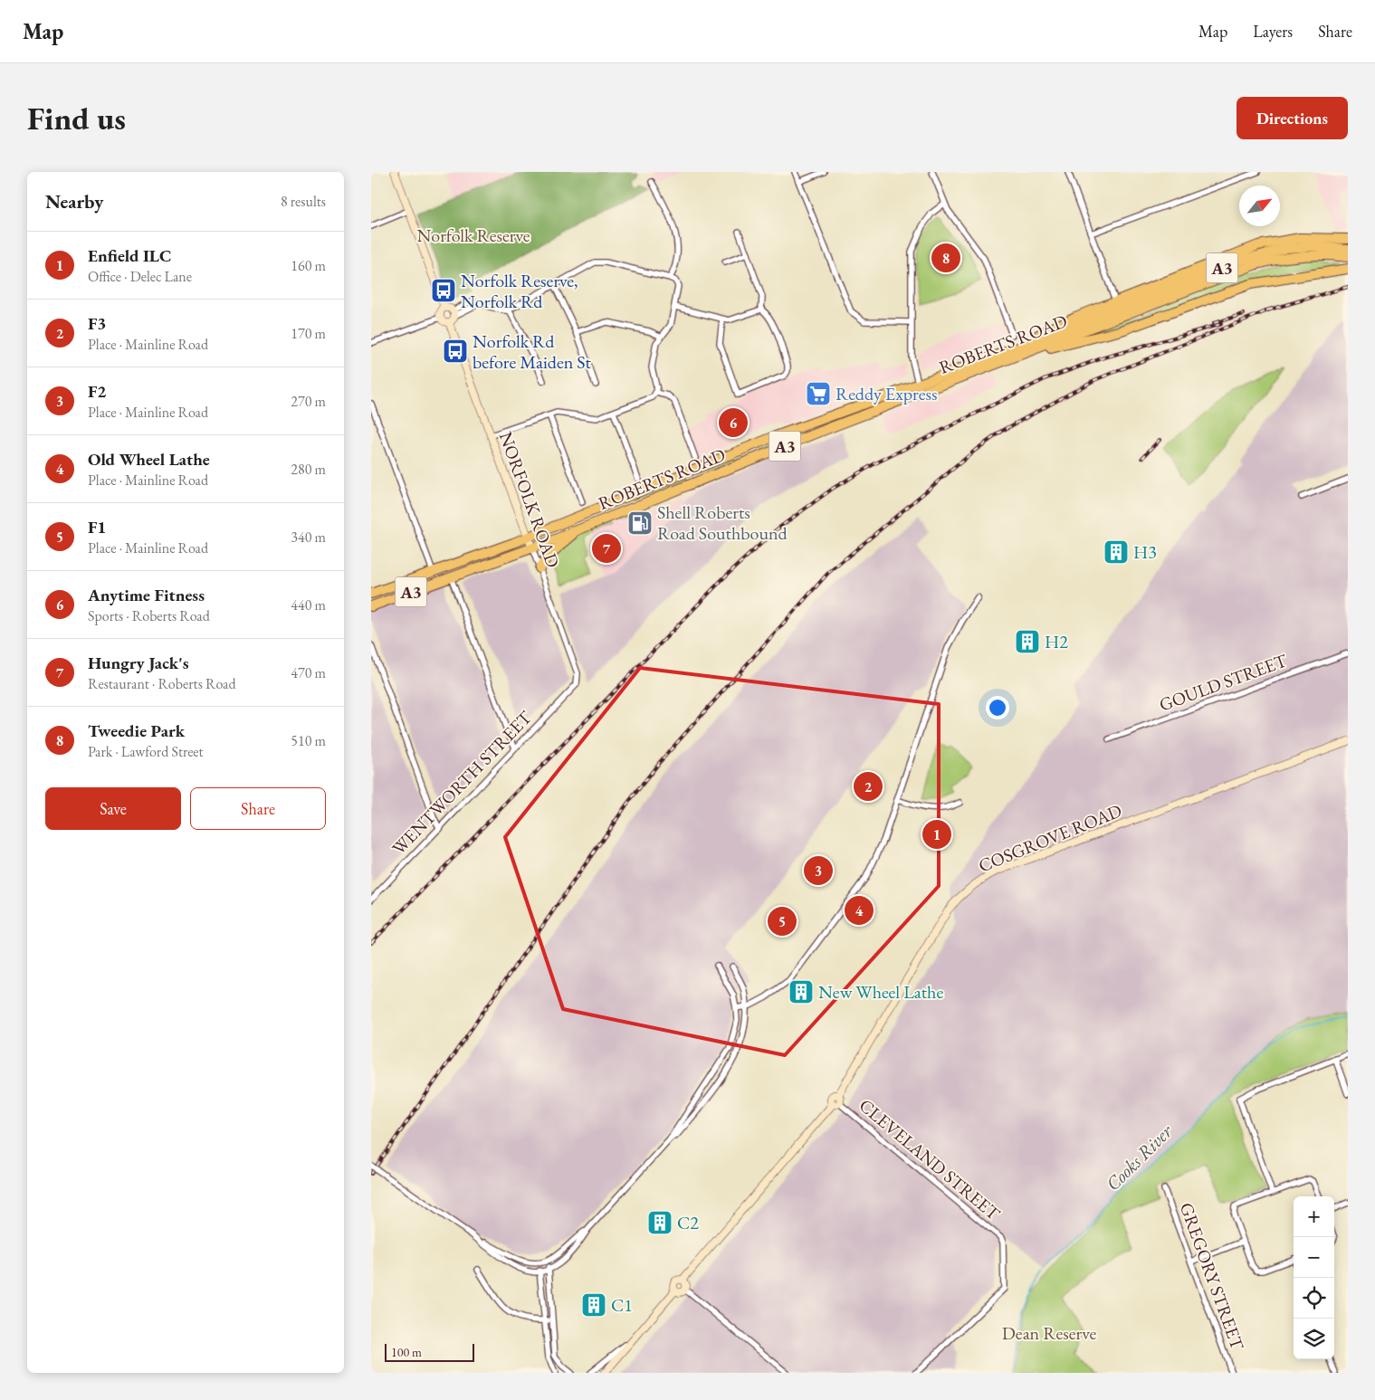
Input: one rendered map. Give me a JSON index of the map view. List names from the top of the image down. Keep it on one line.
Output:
{"streets":{"highway":["A3","ROBERTS ROAD"],"main road":["NORFOLK ROAD","COSGROVE ROAD"],"street":["GOULD STREET","WENTWORTH STREET","CLEVELAND STREET","GREGORY STREET"]},"crossings":[["ROBERTS ROAD","NORFOLK ROAD"],["NORFOLK ROAD","WENTWORTH STREET"],["COSGROVE ROAD","CLEVELAND STREET"]],"water":["Cooks River"],"parks":["Norfolk Reserve","Dean Reserve"],"places":{"bus stop":["Norfolk Reserve, Norfolk Rd","Norfolk Rd before Maiden St"],"supermarket":["Reddy Express"],"fuel station":["Shell Roberts Road Southbound"],"building":["H3","H2","New Wheel Lathe","C2","C1"]},"scale_bar":"100 m","north":"top right","page":{"header":"Map","nav":["Map","Layers","Share"],"buttons":["Directions",["Save","Share"]],"title":"Find us","heading":["Nearby","8 results"],"list":[{"mark":"1","name":"Enfield ILC","note":"Office · Delec Lane","value":"160 m"},{"mark":"2","name":"F3","note":"Place · Mainline Road","value":"170 m"},{"mark":"3","name":"F2","note":"Place · Mainline Road","value":"270 m"},{"mark":"4","name":"Old Wheel Lathe","note":"Place · Mainline Road","value":"280 m"},{"mark":"5","name":"F1","note":"Place · Mainline Road","value":"340 m"},{"mark":"6","name":"Anytime Fitness","note":"Sports · Roberts Road","value":"440 m"},{"mark":"7","name":"Hungry Jack's","note":"Restaurant · Roberts Road","value":"470 m"},{"mark":"8","name":"Tweedie Park","note":"Park · Lawford Street","value":"510 m"}],"pins":["8","6","7","2","1","3","4","5"],"map_buttons":["+","−"],"scale":"100 m"}}
